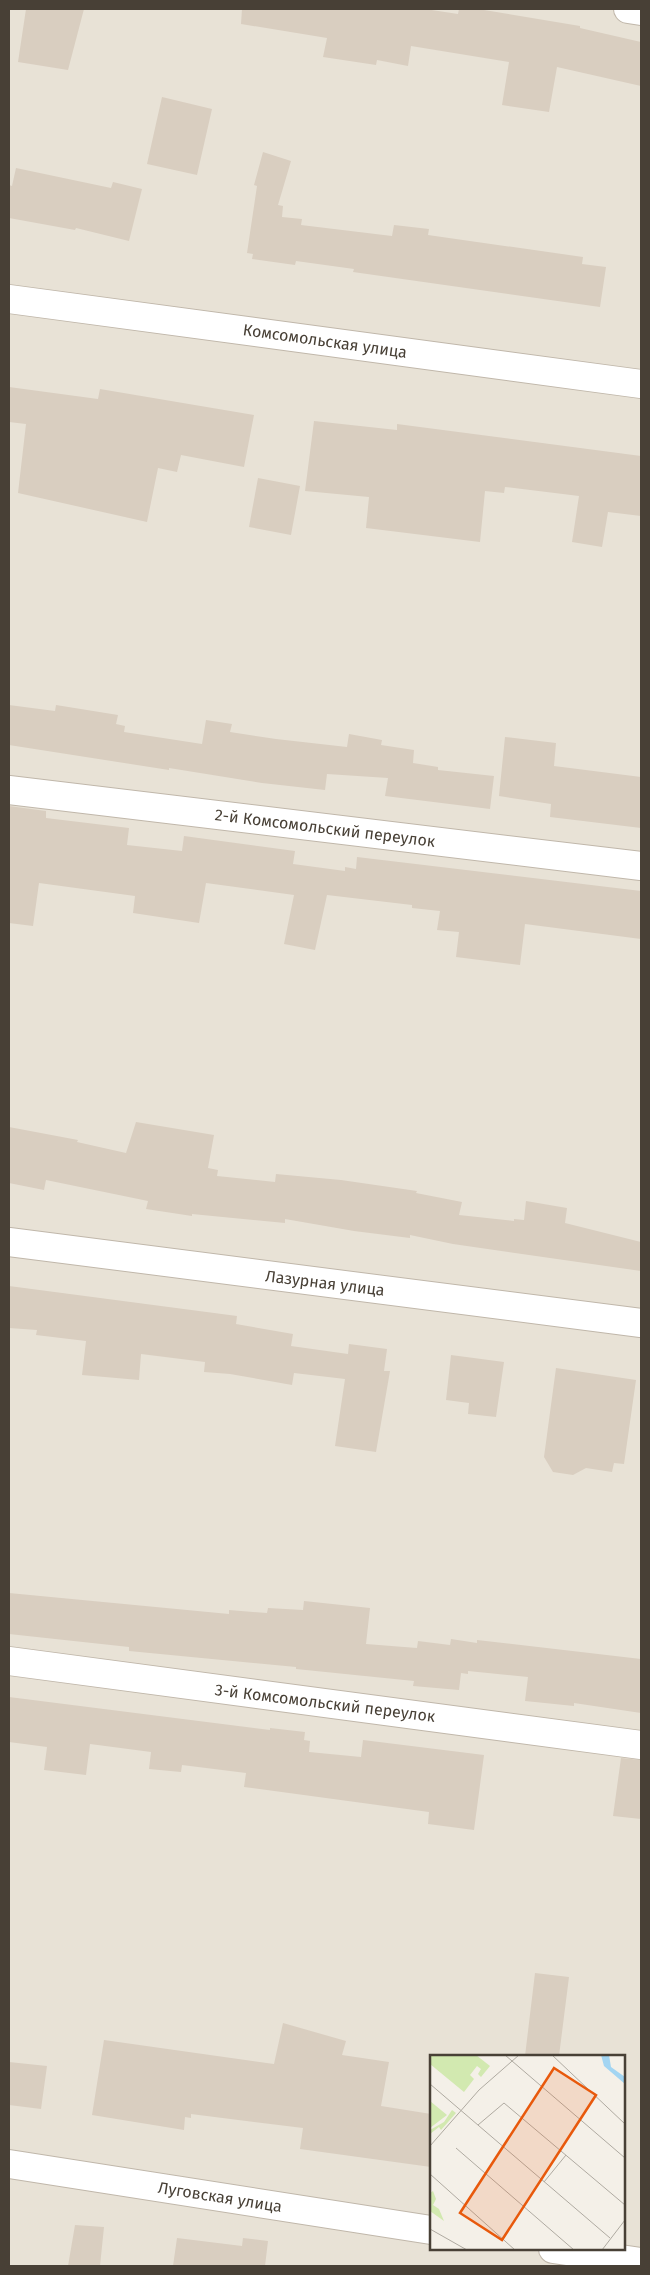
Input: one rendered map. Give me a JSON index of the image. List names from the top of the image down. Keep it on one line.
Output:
{"streets":{"street":["Комсомольская улица","2-й Комсомольский переулок","Лазурная улица","3-й Комсомольский переулок","Луговская улица"]}}
